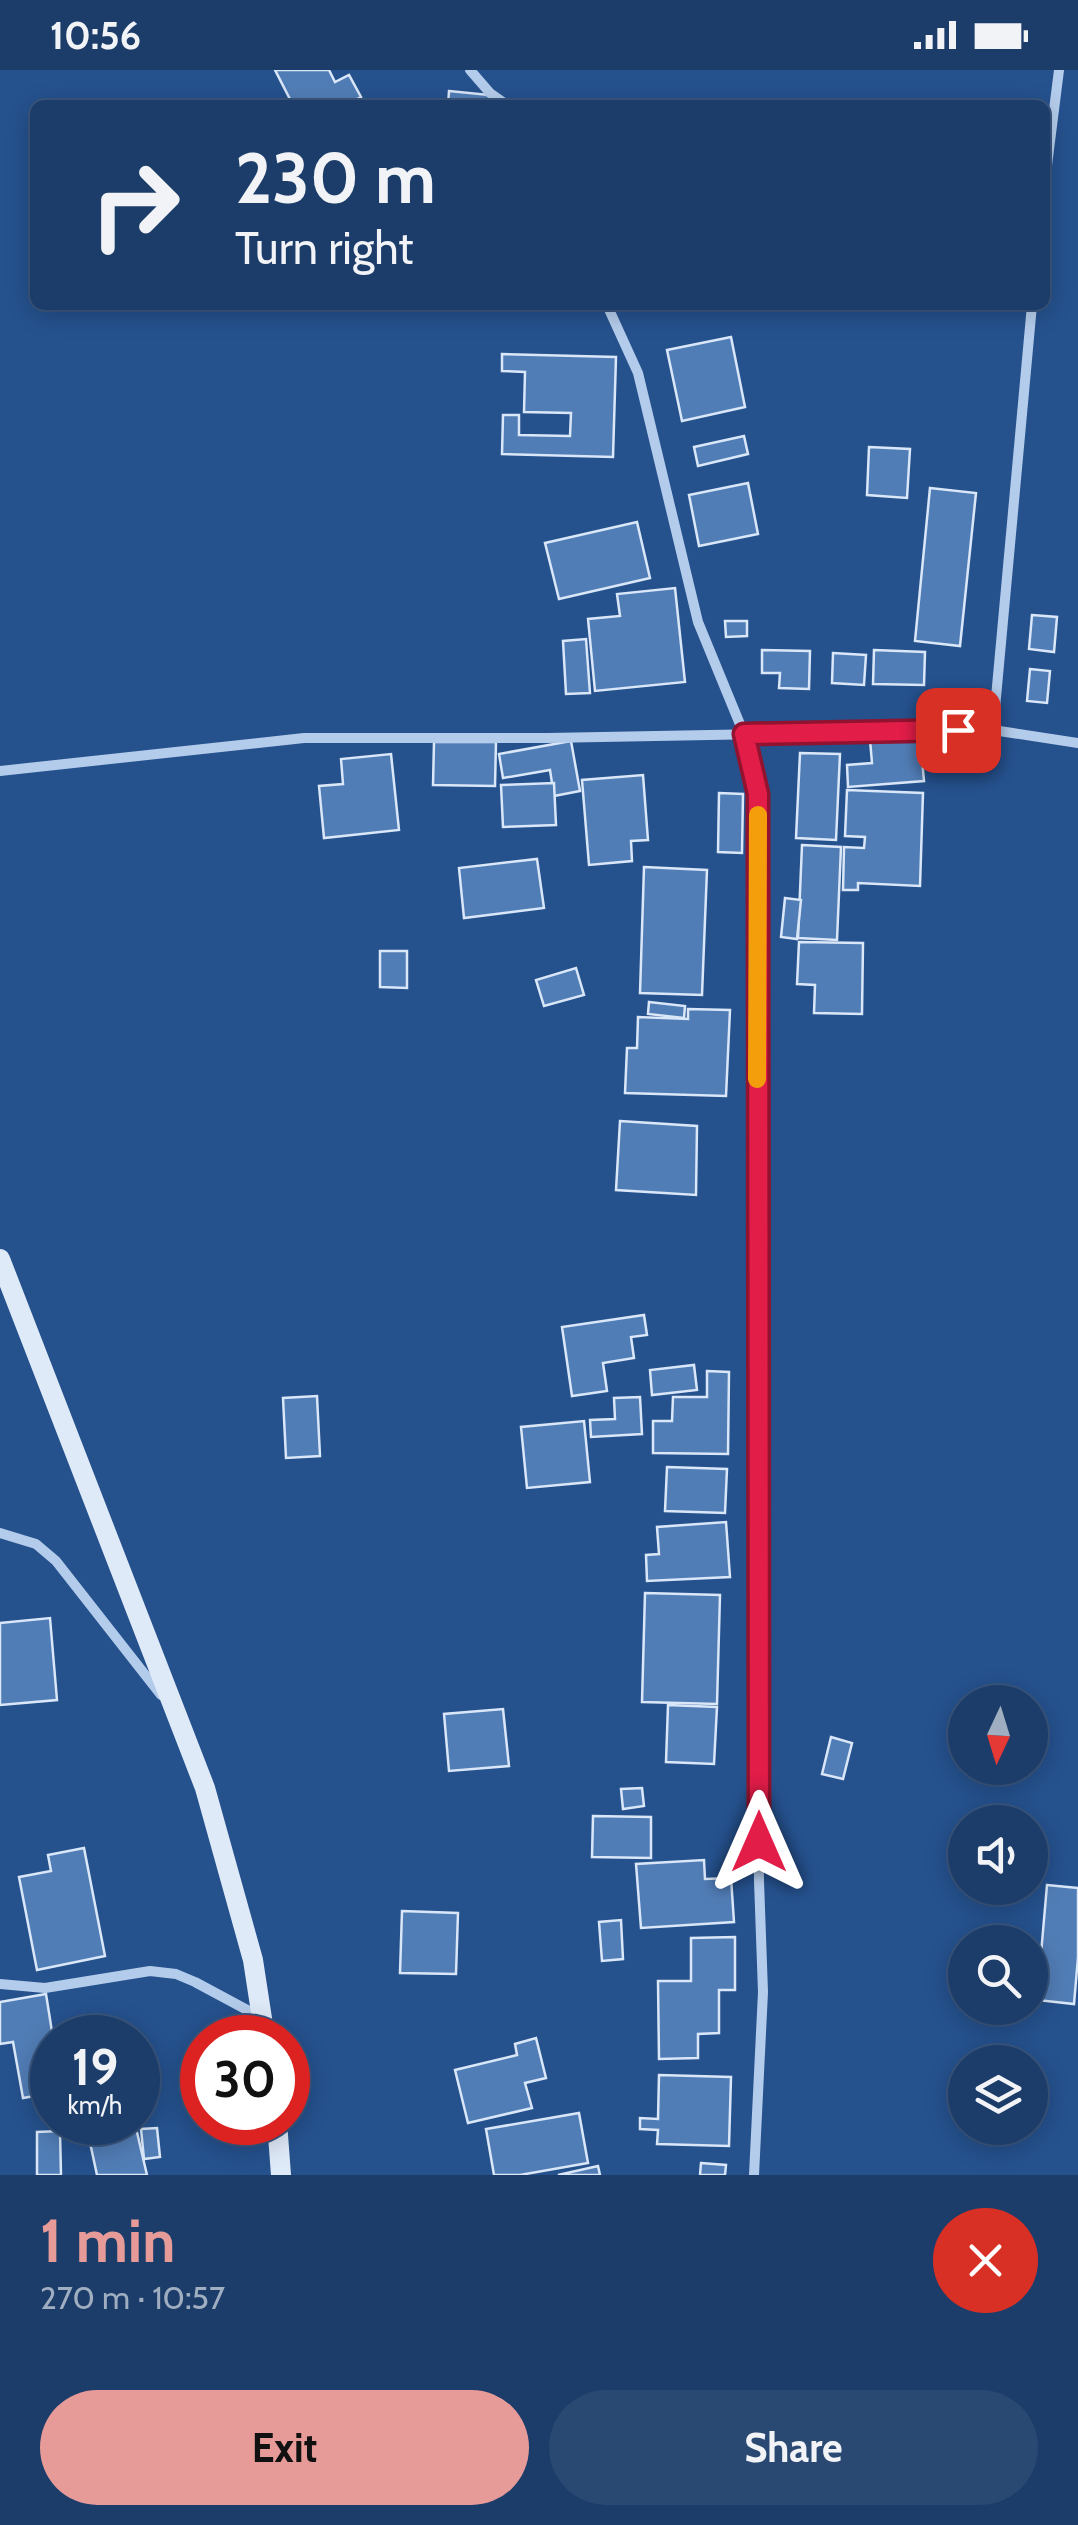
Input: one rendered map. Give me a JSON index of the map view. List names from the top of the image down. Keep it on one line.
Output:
{"north":"bottom","page":{"status":"10:56","turn":["230 m","Turn right"],"speed":"19 km/h","limit":"30","heading":["1 min","270 m · 10:57"],"buttons":["Exit","Share"]}}
